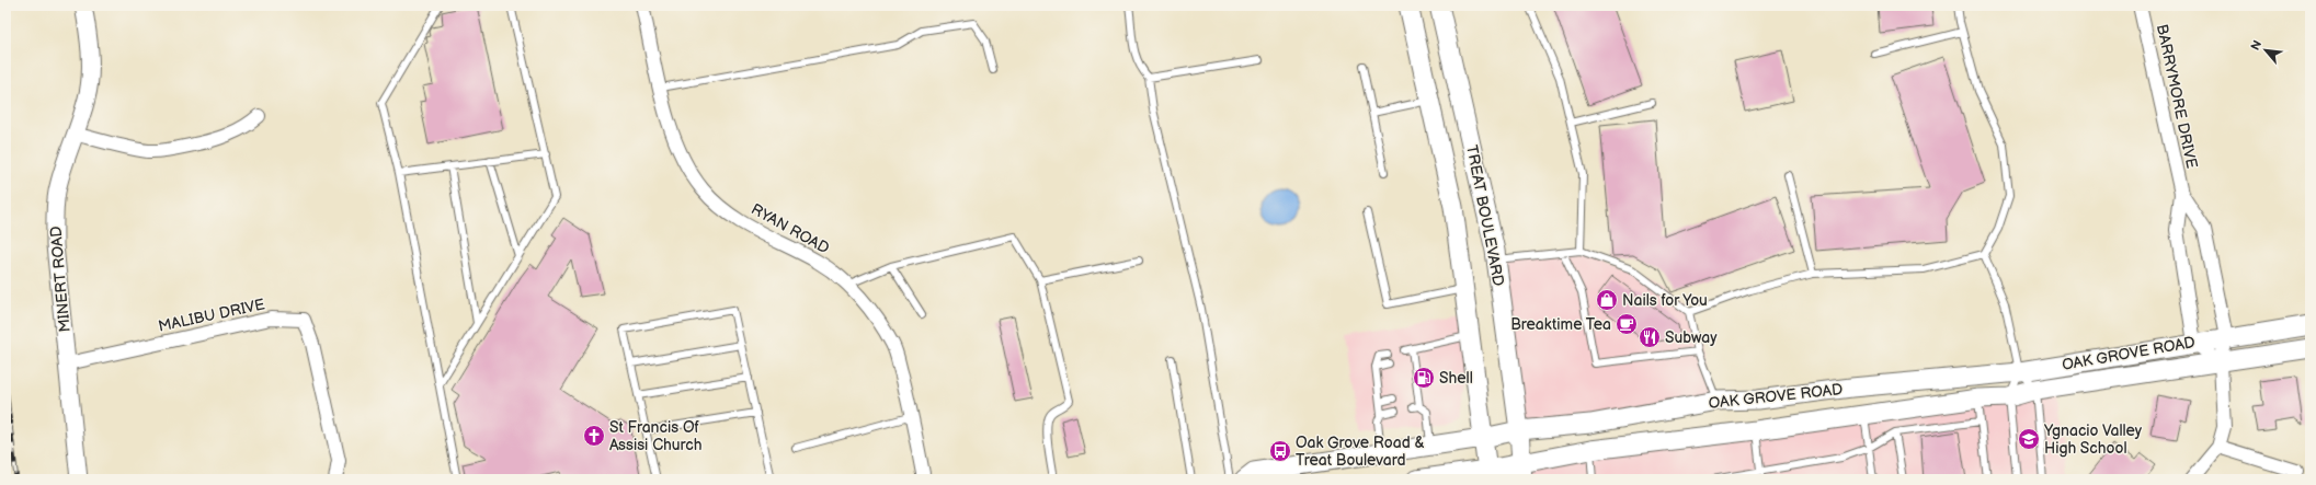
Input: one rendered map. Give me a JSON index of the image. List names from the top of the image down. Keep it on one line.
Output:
{"streets":{"main road":["TREAT BOULEVARD","OAK GROVE ROAD"],"street":["BARRYMORE DRIVE","RYAN ROAD","MINERT ROAD","MALIBU DRIVE"]},"crossings":[["BARRYMORE DRIVE","OAK GROVE ROAD"],["TREAT BOULEVARD","OAK GROVE ROAD"],["MINERT ROAD","MALIBU DRIVE"]],"places":{"shop":["Nails for You"],"cafe":["Breaktime Tea"],"restaurant":["Subway"],"fuel station":["Shell"],"church":["St Francis Of Assisi Church"],"school or university":["Ygnacio Valley High School"],"bus stop":["Oak Grove Road & Treat Boulevard"]},"north":"top left"}
